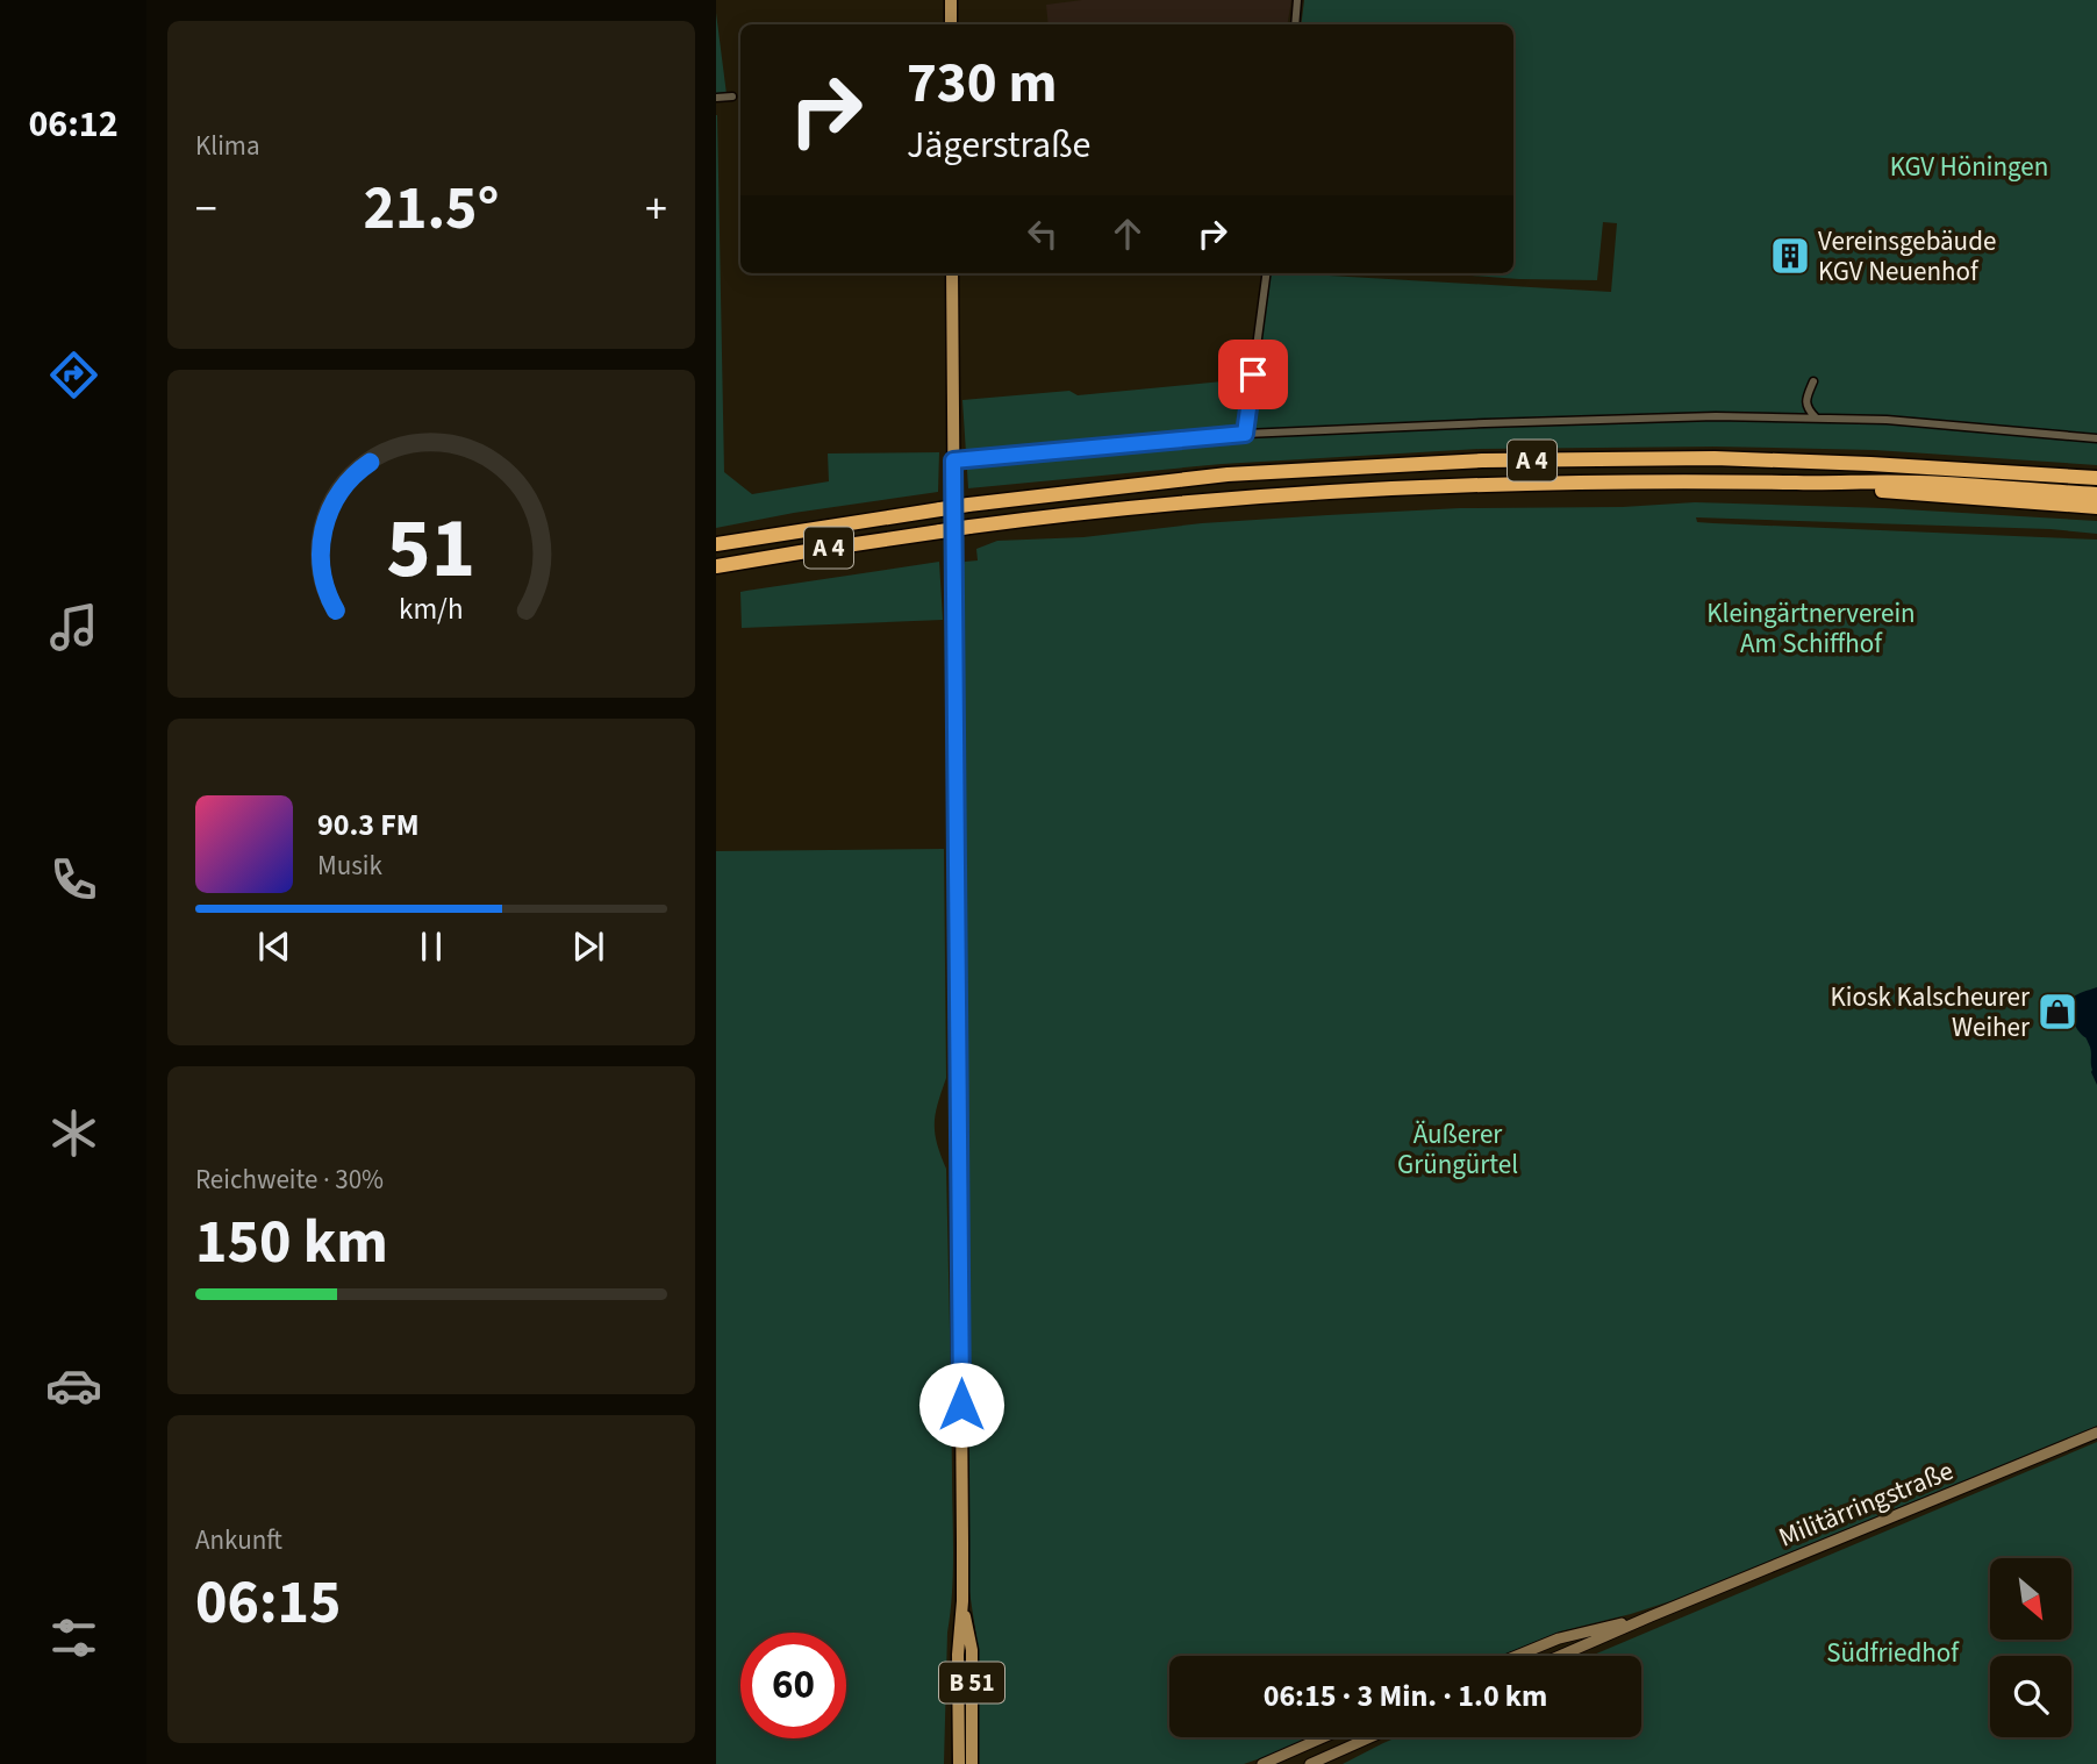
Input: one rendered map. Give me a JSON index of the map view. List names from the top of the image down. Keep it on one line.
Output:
{"streets":{"highway":["A 4"],"main road":["Militärringstraße","B 51"]},"parks":["KGV Höningen","Kleingärtnerverein Am Schiffhof","Äußerer Grüngürtel","Südfriedhof"],"places":{"building":["Vereinsgebäude KGV Neuenhof"],"shop":["Kiosk Kalscheurer Weiher"]},"north":"bottom right","page":{"tabs":"06:12","tile":["Klima",["Reichweite · 30%","150 km"],["Ankunft","06:15"]],"turn":["730 m","Jägerstraße"],"heat":["−","21.5°","+"],"song":["90.3 FM","Musik"],"limit":"60","trip":"06:15 · 3 Min. · 1.0 km","gauge":["51","km/h"]}}
